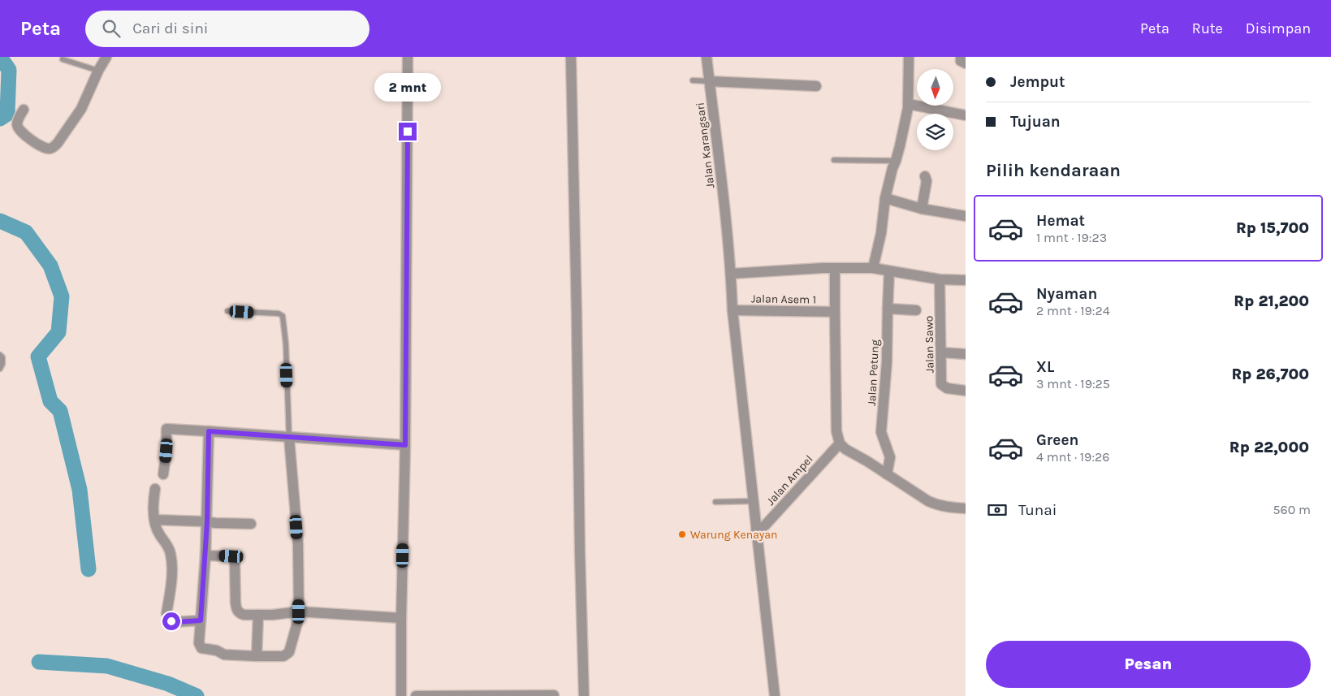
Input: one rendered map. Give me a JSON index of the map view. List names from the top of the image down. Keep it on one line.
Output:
{"streets":{"street":["Jalan Karangsari","Jalan Asem 1","Jalan Sawo","Jalan Petung","Jalan Ampel"]},"crossings":[["Jalan Karangsari","Jalan Asem 1"],["Jalan Karangsari","Jalan Ampel"]],"places":["Warung Kenayan"],"north":"bottom","page":{"header":"Peta","search":"Cari di sini","nav":["Peta","Rute","Disimpan"],"banner":["Jemput","Tujuan"],"bubble":"2 mnt","heading":"Pilih kendaraan","list":[{"name":"Hemat","note":"1 mnt · 19:23","value":"Rp 15,700"},{"name":"Nyaman","note":"2 mnt · 19:24","value":"Rp 21,200"},{"name":"XL","note":"3 mnt · 19:25","value":"Rp 26,700"},{"name":"Green","note":"4 mnt · 19:26","value":"Rp 22,000"}],"pay":["Tunai","560 m"],"buttons":"Pesan"}}
